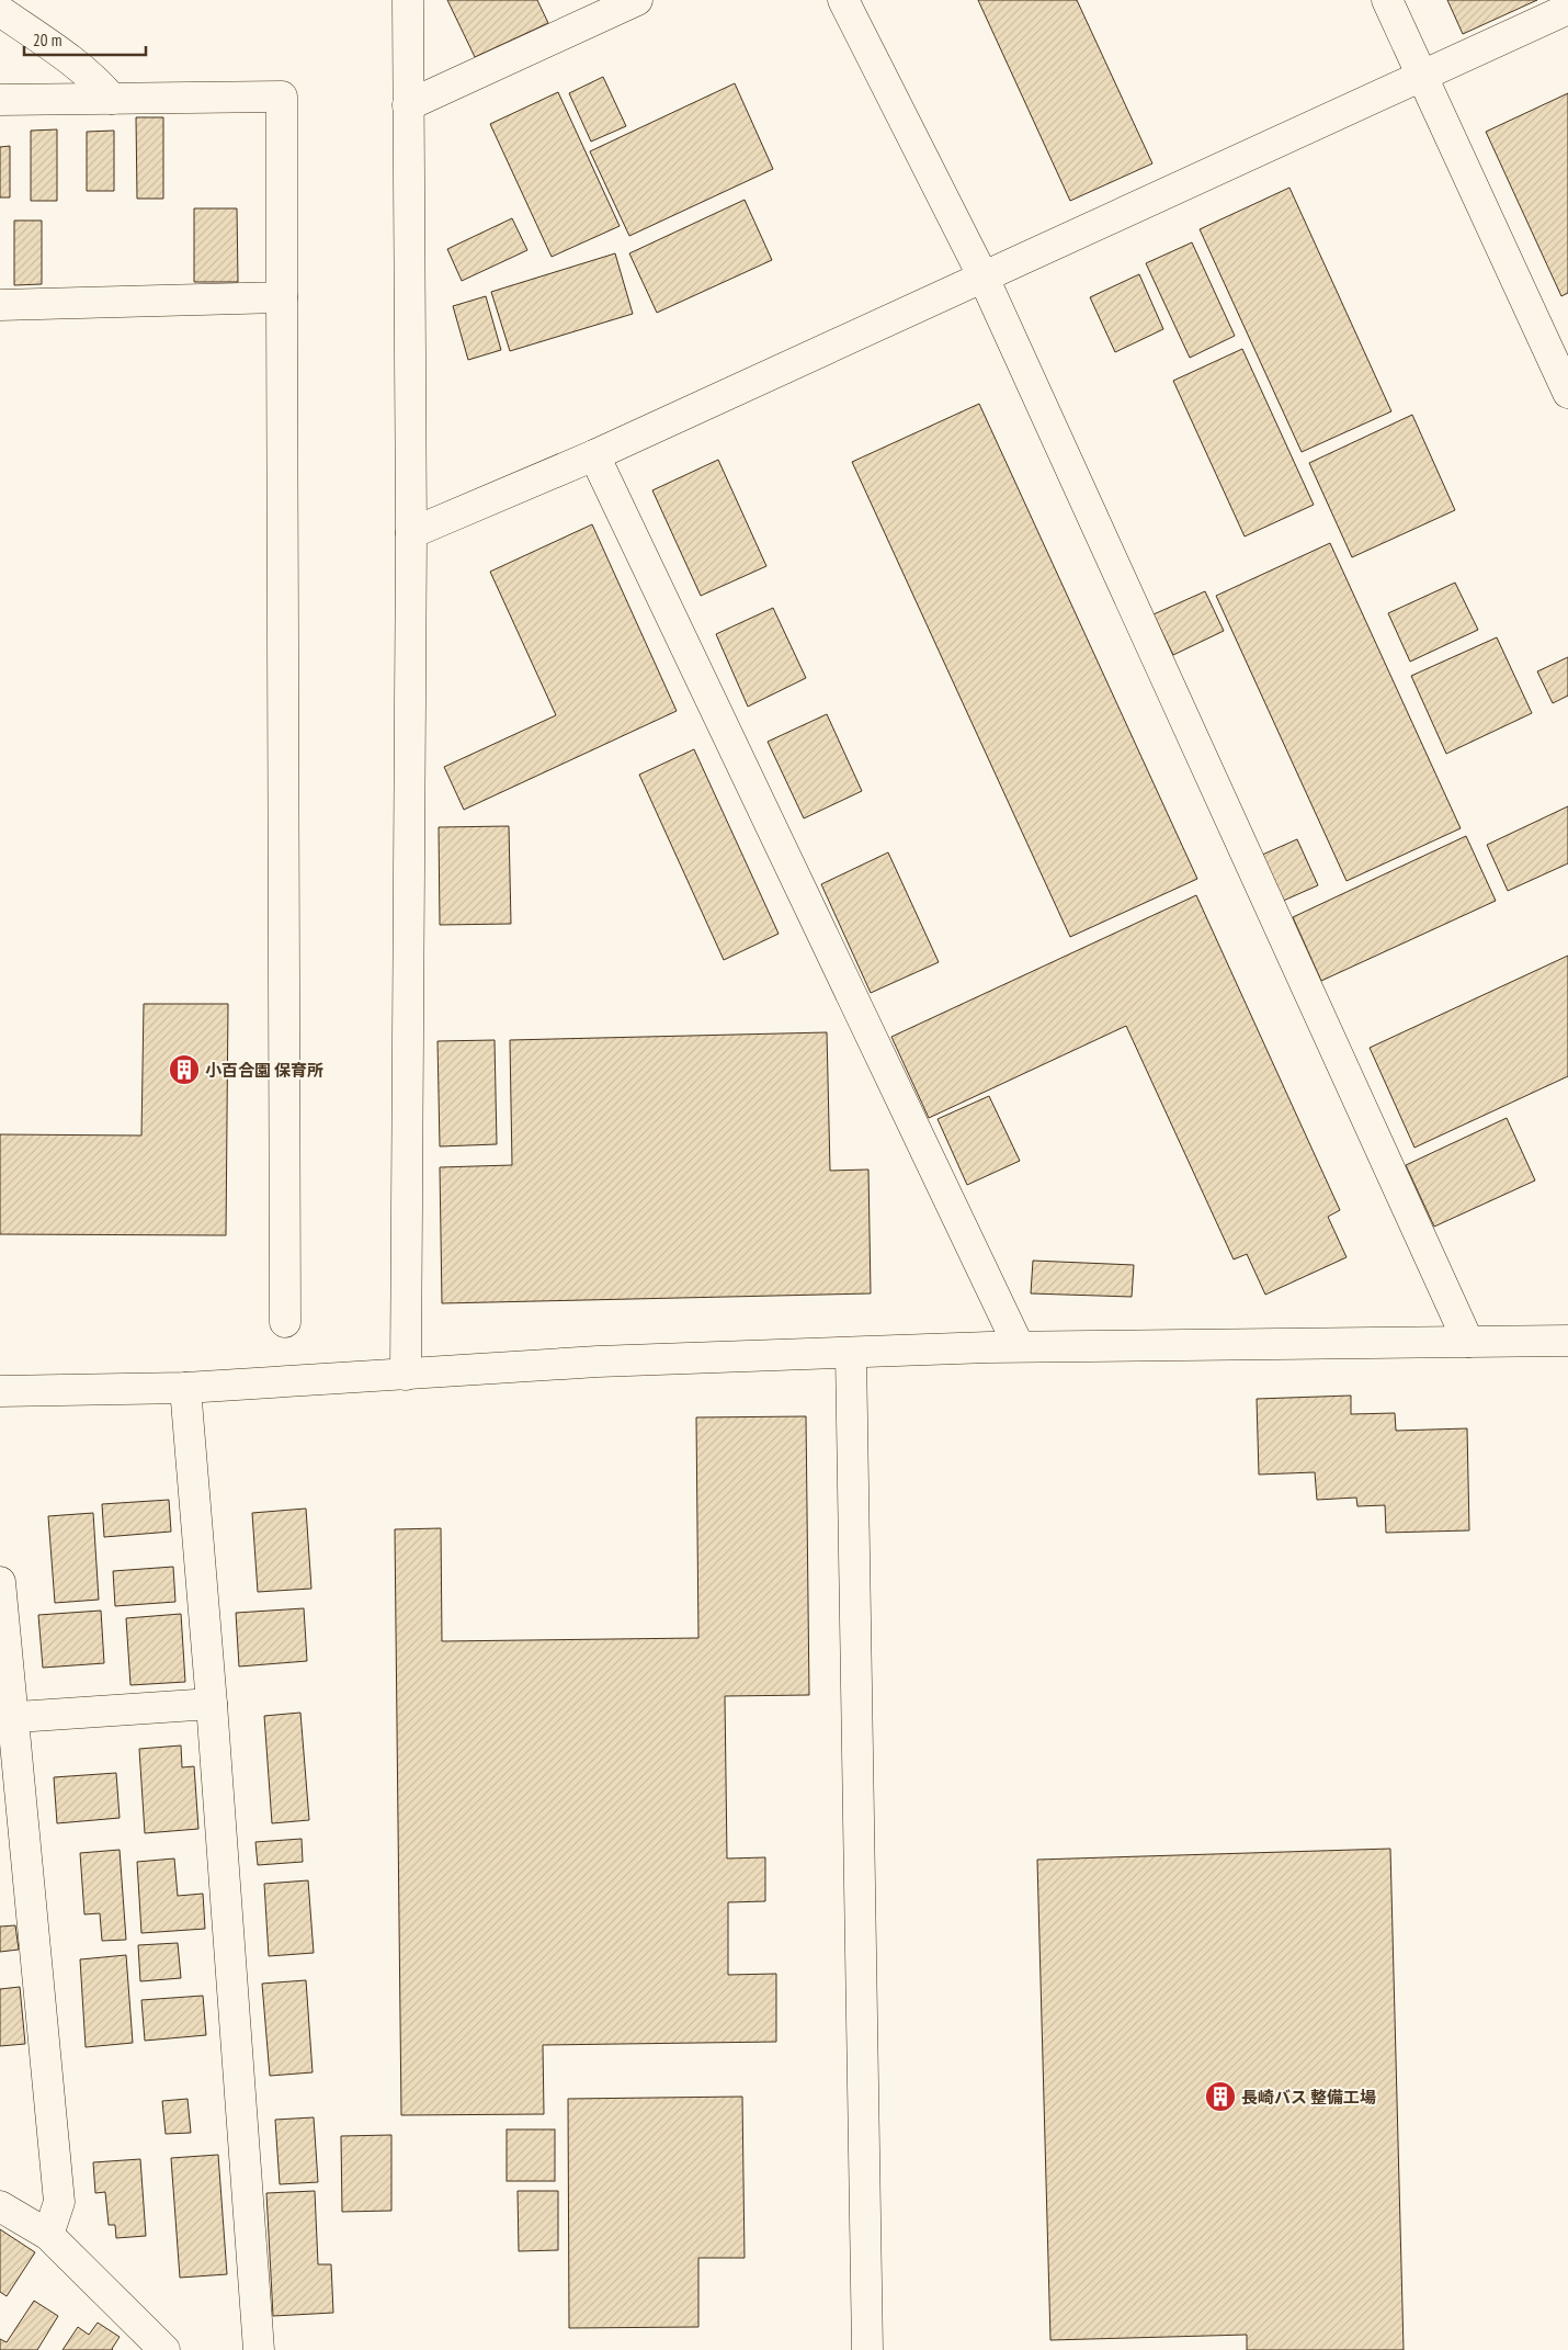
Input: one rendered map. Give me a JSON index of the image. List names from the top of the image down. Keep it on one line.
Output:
{"places":{"building":["小百合園 保育所","長崎バス 整備工場"]},"scale_bar":"20 m"}
